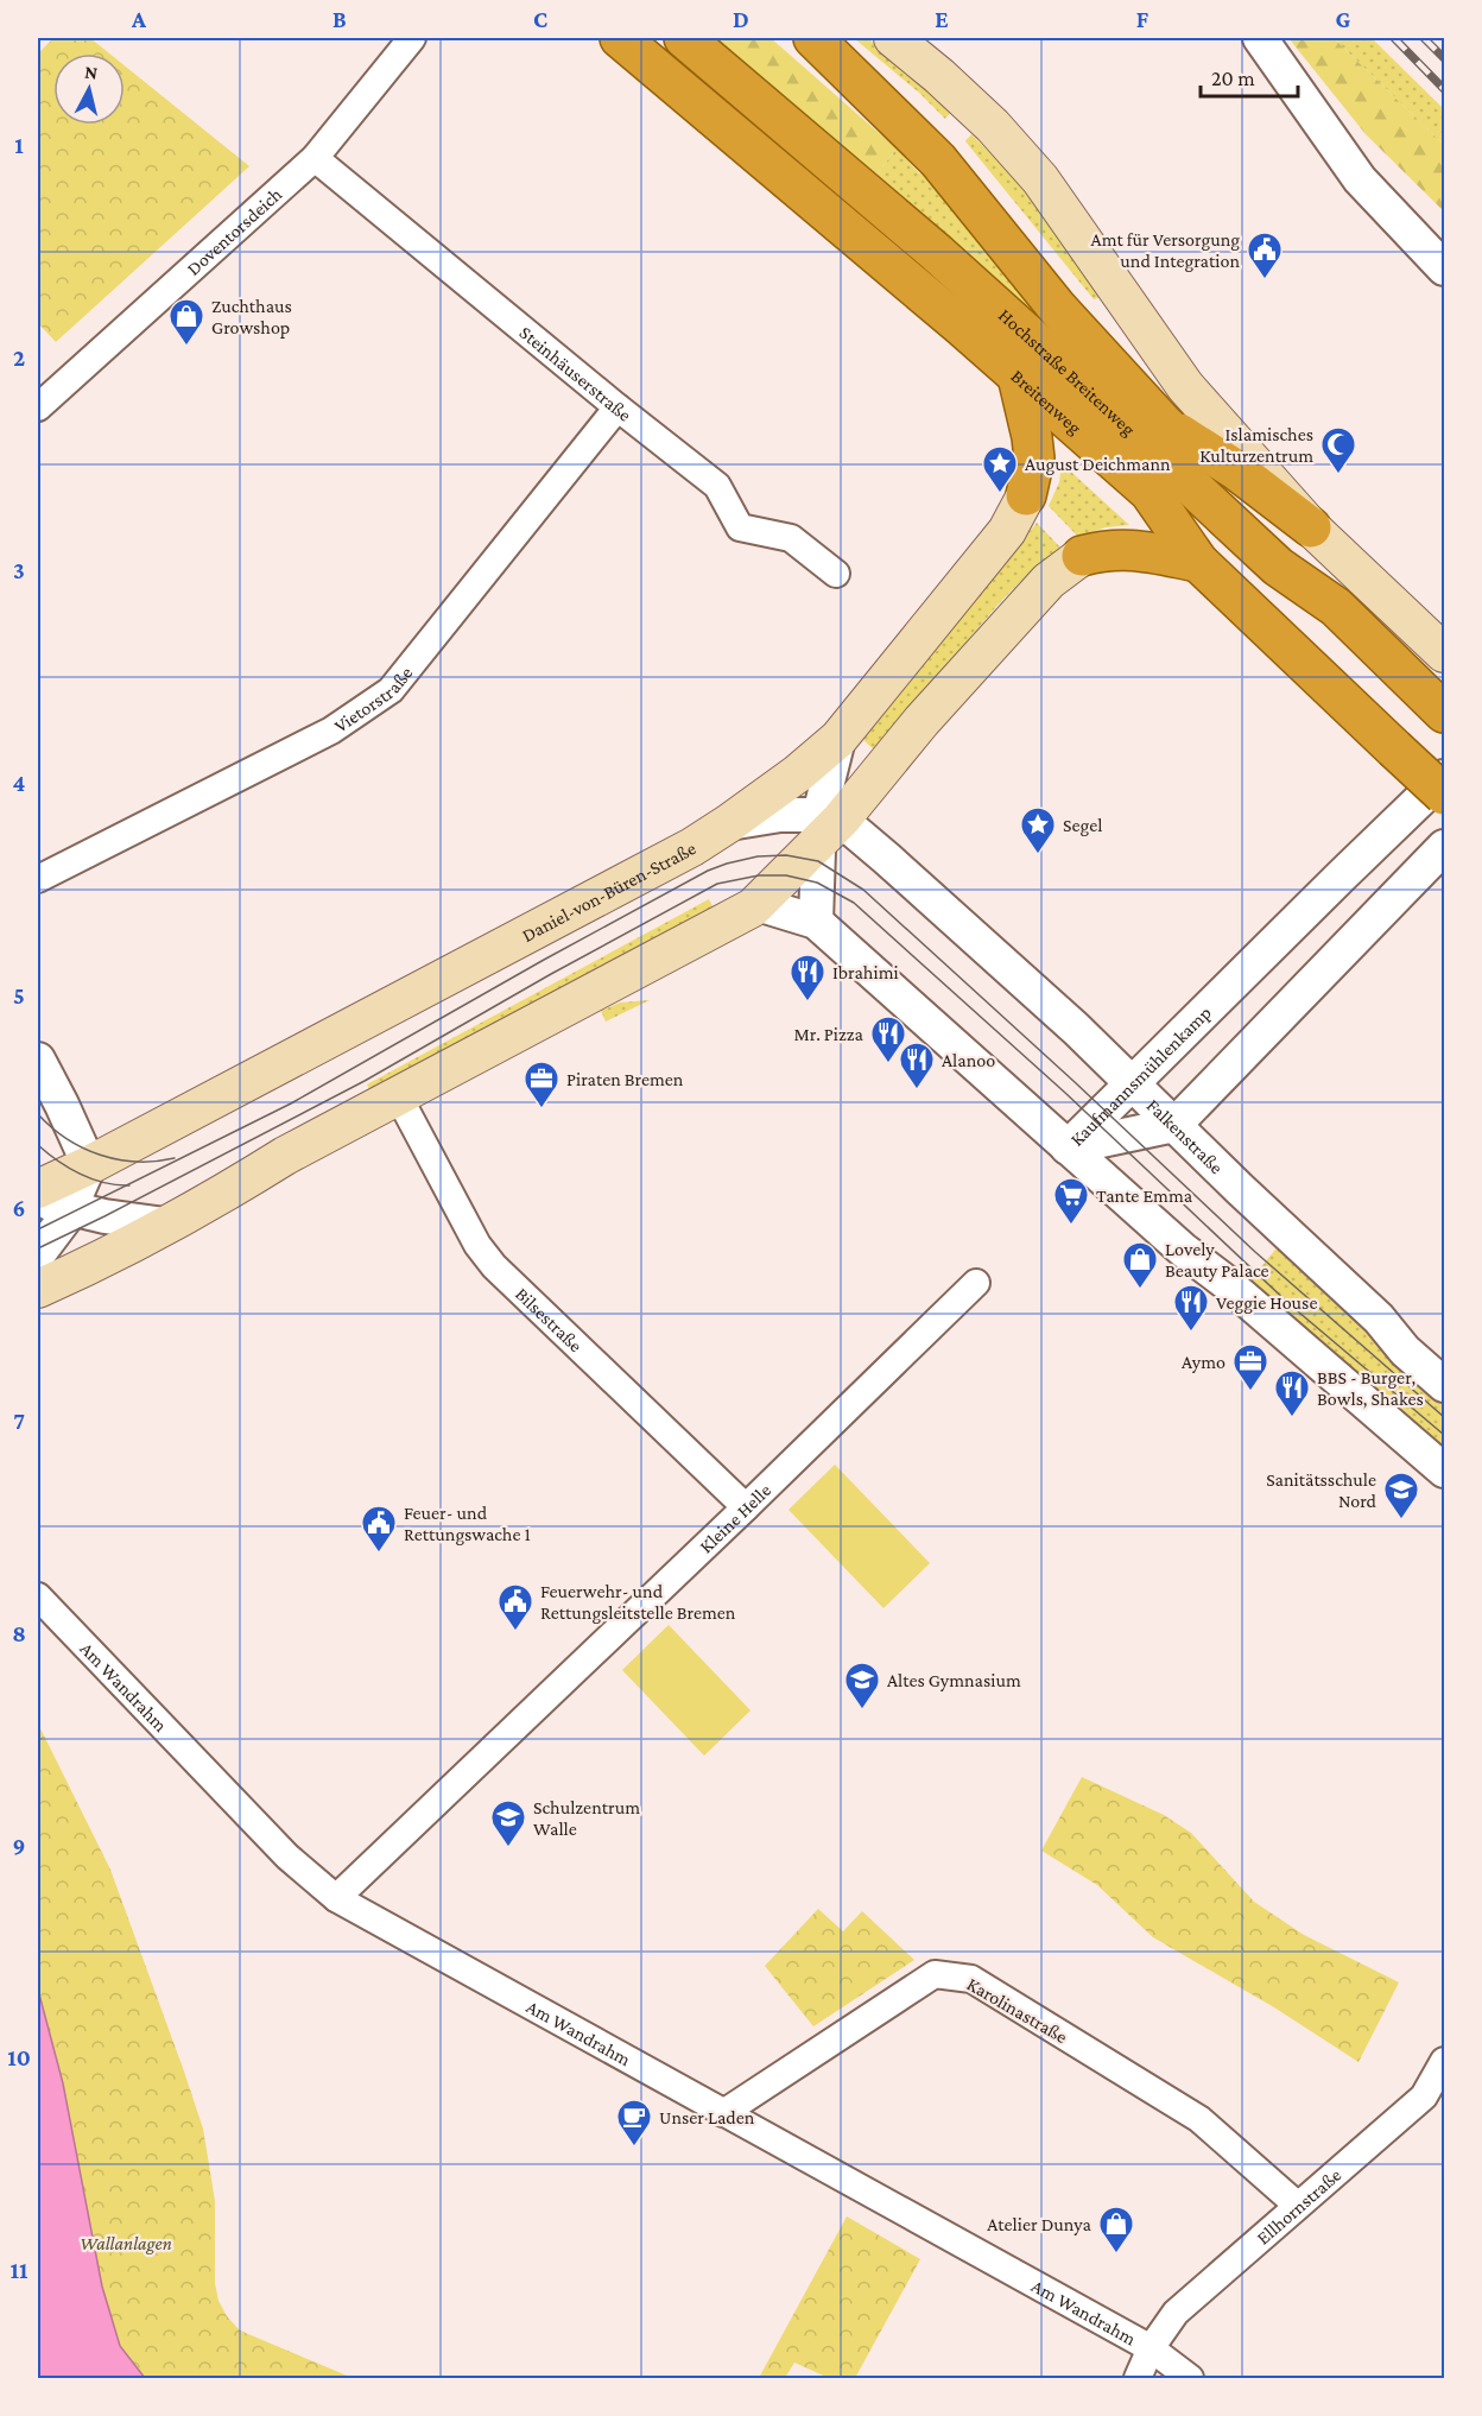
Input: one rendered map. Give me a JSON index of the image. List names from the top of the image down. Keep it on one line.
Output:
{"streets":{"highway":["Hochstraße Breitenweg","Breitenweg"],"main road":["Daniel-von-Büren-Straße"],"street":["Doventorsdeich","Steinhäuserstraße","Vietorstraße","Kaufmannsmühlenkamp","Falkenstraße","Bilsestraße","Kleine Helle","Am Wandrahm","Karolinastraße","Ellhornstraße"]},"crossings":[["Doventorsdeich","Steinhäuserstraße"],["Steinhäuserstraße","Vietorstraße"],["Kaufmannsmühlenkamp","Falkenstraße"],["Bilsestraße","Kleine Helle"],["Kleine Helle","Am Wandrahm"],["Am Wandrahm","Karolinastraße"],["Am Wandrahm","Ellhornstraße"],["Karolinastraße","Ellhornstraße"]],"parks":["Wallanlagen"],"places":{"public building":["Amt für Versorgung und Integration","Feuer- und Rettungswache 1","Feuerwehr- und Rettungsleitstelle Bremen"],"shop":["Zuchthaus Growshop","Lovely Beauty Palace","Atelier Dunya"],"mosque":["Islamisches Kulturzentrum"],"place":["August Deichmann","Segel"],"restaurant":["Ibrahimi","Mr. Pizza","Alanoo","Veggie House","BBS - Burger, Bowls, Shakes"],"office":["Piraten Bremen","Aymo"],"supermarket":["Tante Emma"],"school or university":["Sanitätsschule Nord","Altes Gymnasium","Schulzentrum Walle"],"cafe":["Unser Laden"]},"scale_bar":"20 m","north":"top","grid":{"columns":["A","B","C","D","E","F","G"],"rows":["1","2","3","4","5","6","7","8","9","10","11"]}}
